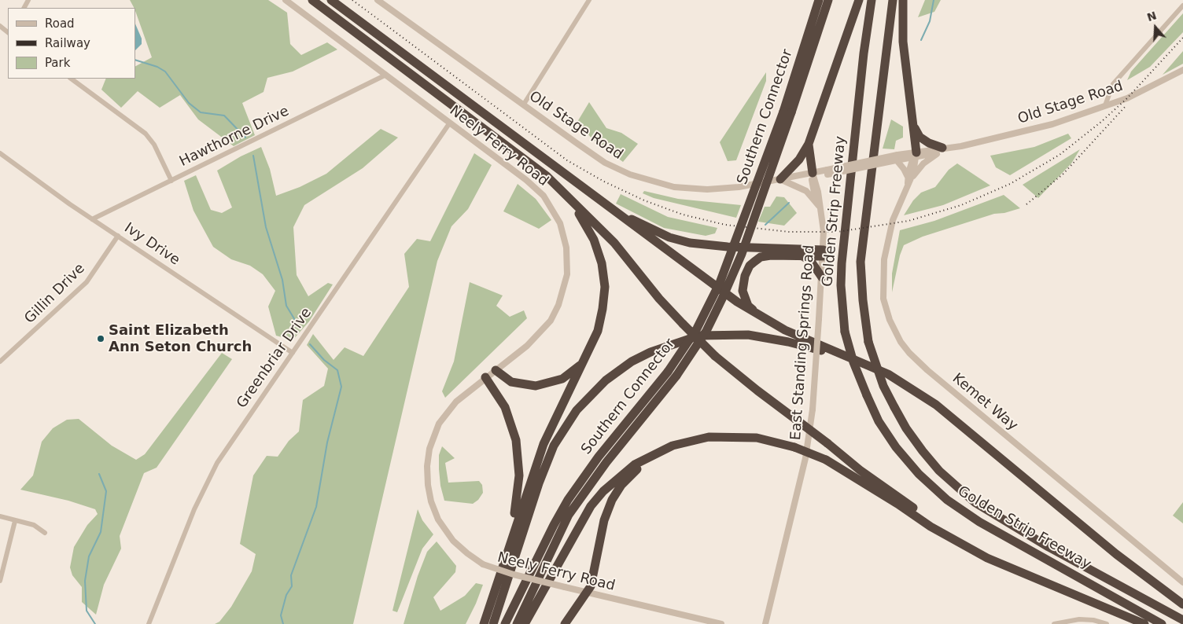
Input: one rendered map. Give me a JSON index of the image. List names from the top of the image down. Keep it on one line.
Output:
{"streets":{"highway":["Southern Connector","Golden Strip Freeway"],"street":["Old Stage Road","Hawthorne Drive","Neely Ferry Road","Ivy Drive","Gillin Drive","East Standing Springs Road","Greenbriar Drive","Kemet Way"]},"crossings":[["Old Stage Road","East Standing Springs Road"],["Old Stage Road","Kemet Way"],["Hawthorne Drive","Neely Ferry Road"],["Hawthorne Drive","Ivy Drive"],["Neely Ferry Road","Greenbriar Drive"],["Ivy Drive","Gillin Drive"],["Ivy Drive","Greenbriar Drive"]],"places":["Saint Elizabeth Ann Seton Church"],"legend":["Road","Railway","Park"],"north":"top"}
